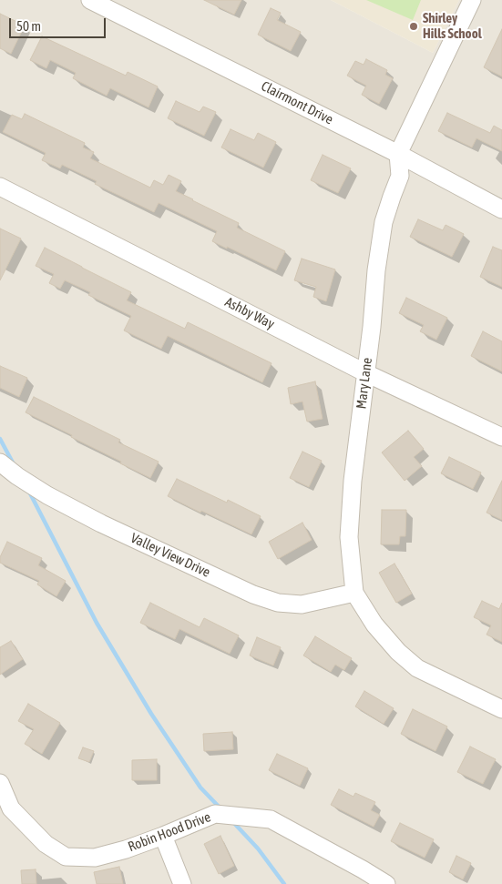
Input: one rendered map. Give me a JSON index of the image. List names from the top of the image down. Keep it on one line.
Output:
{"streets":{"street":["Clairmont Drive","Ashby Way","Mary Lane","Valley View Drive","Robin Hood Drive"]},"crossings":[["Clairmont Drive","Mary Lane"],["Ashby Way","Mary Lane"],["Mary Lane","Valley View Drive"]],"places":["Shirley Hills School"],"scale_bar":"50 m"}
